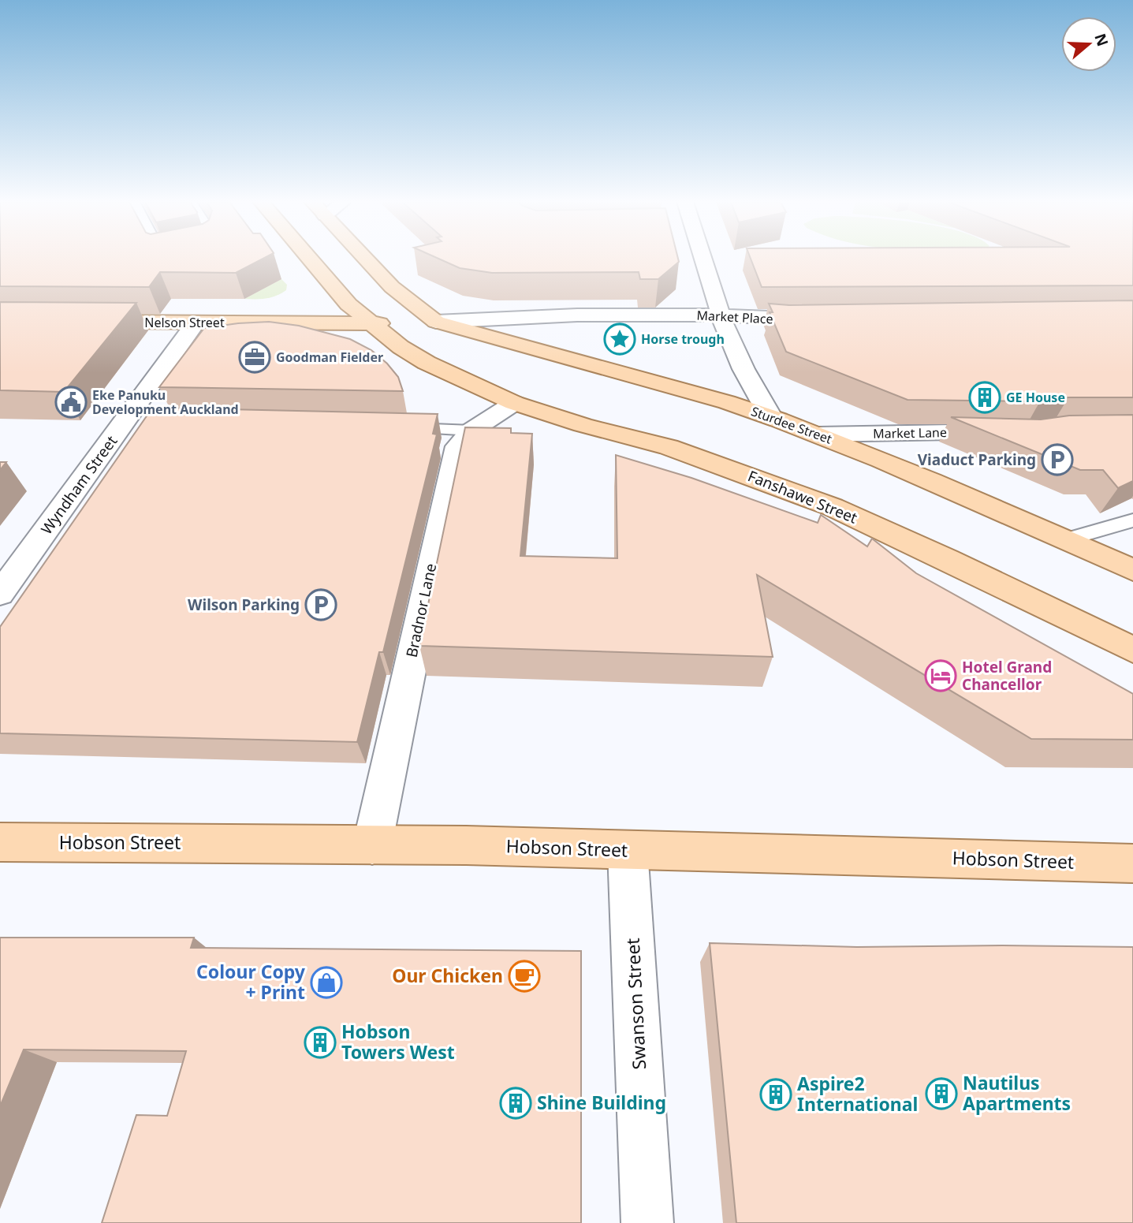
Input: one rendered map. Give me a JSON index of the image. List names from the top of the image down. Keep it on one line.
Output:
{"streets":{"main road":["Nelson Street","Sturdee Street","Fanshawe Street","Hobson Street"],"street":["Market Place","Market Lane","Wyndham Street","Bradnor Lane","Swanson Street"]},"crossings":[["Market Place","Nelson Street"],["Market Place","Sturdee Street"],["Nelson Street","Sturdee Street"],["Nelson Street","Wyndham Street"],["Nelson Street","Fanshawe Street"],["Sturdee Street","Market Lane"],["Fanshawe Street","Bradnor Lane"],["Bradnor Lane","Hobson Street"],["Hobson Street","Swanson Street"]],"places":{"place":["Horse trough"],"office":["Goodman Fielder"],"building":["GE House","Hobson Towers West","Nautilus Apartments","Aspire2 International","Shine Building"],"public building":["Eke Panuku Development Auckland"],"parking":["Viaduct Parking","Wilson Parking"],"hotel":["Hotel Grand Chancellor"],"cafe":["Our Chicken"],"shop":["Colour Copy + Print"]},"north":"right"}
